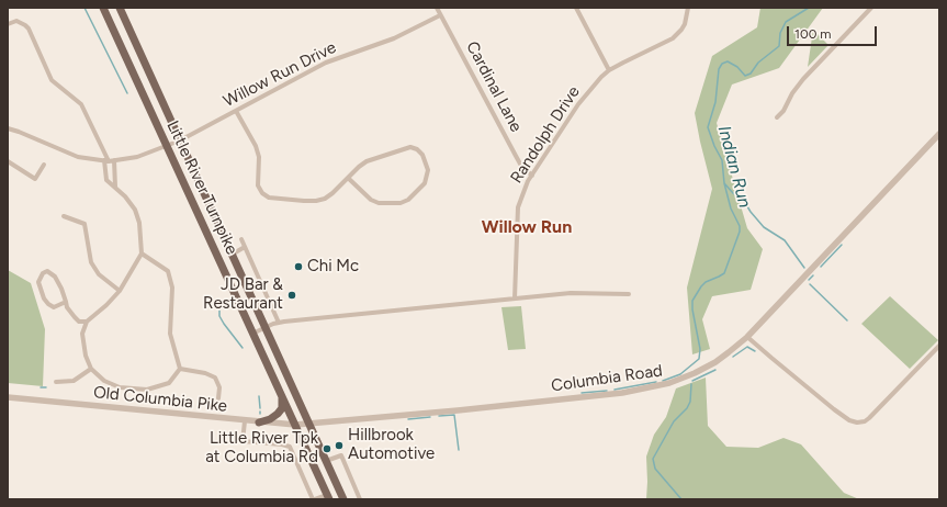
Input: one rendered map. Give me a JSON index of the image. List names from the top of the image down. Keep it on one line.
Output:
{"streets":{"main road":["Little River Turnpike"],"street":["Willow Run Drive","Cardinal Lane","Randolph Drive","Columbia Road","Old Columbia Pike"]},"crossings":[["Willow Run Drive","Cardinal Lane"],["Willow Run Drive","Little River Turnpike"],["Cardinal Lane","Randolph Drive"],["Little River Turnpike","Columbia Road"],["Little River Turnpike","Old Columbia Pike"],["Columbia Road","Old Columbia Pike"]],"districts":["Willow Run"],"water":["Indian Run"],"places":["Chi Mc","JD Bar & Restaurant","Hillbrook Automotive","Little River Tpk at Columbia Rd"],"scale_bar":"100 m"}
